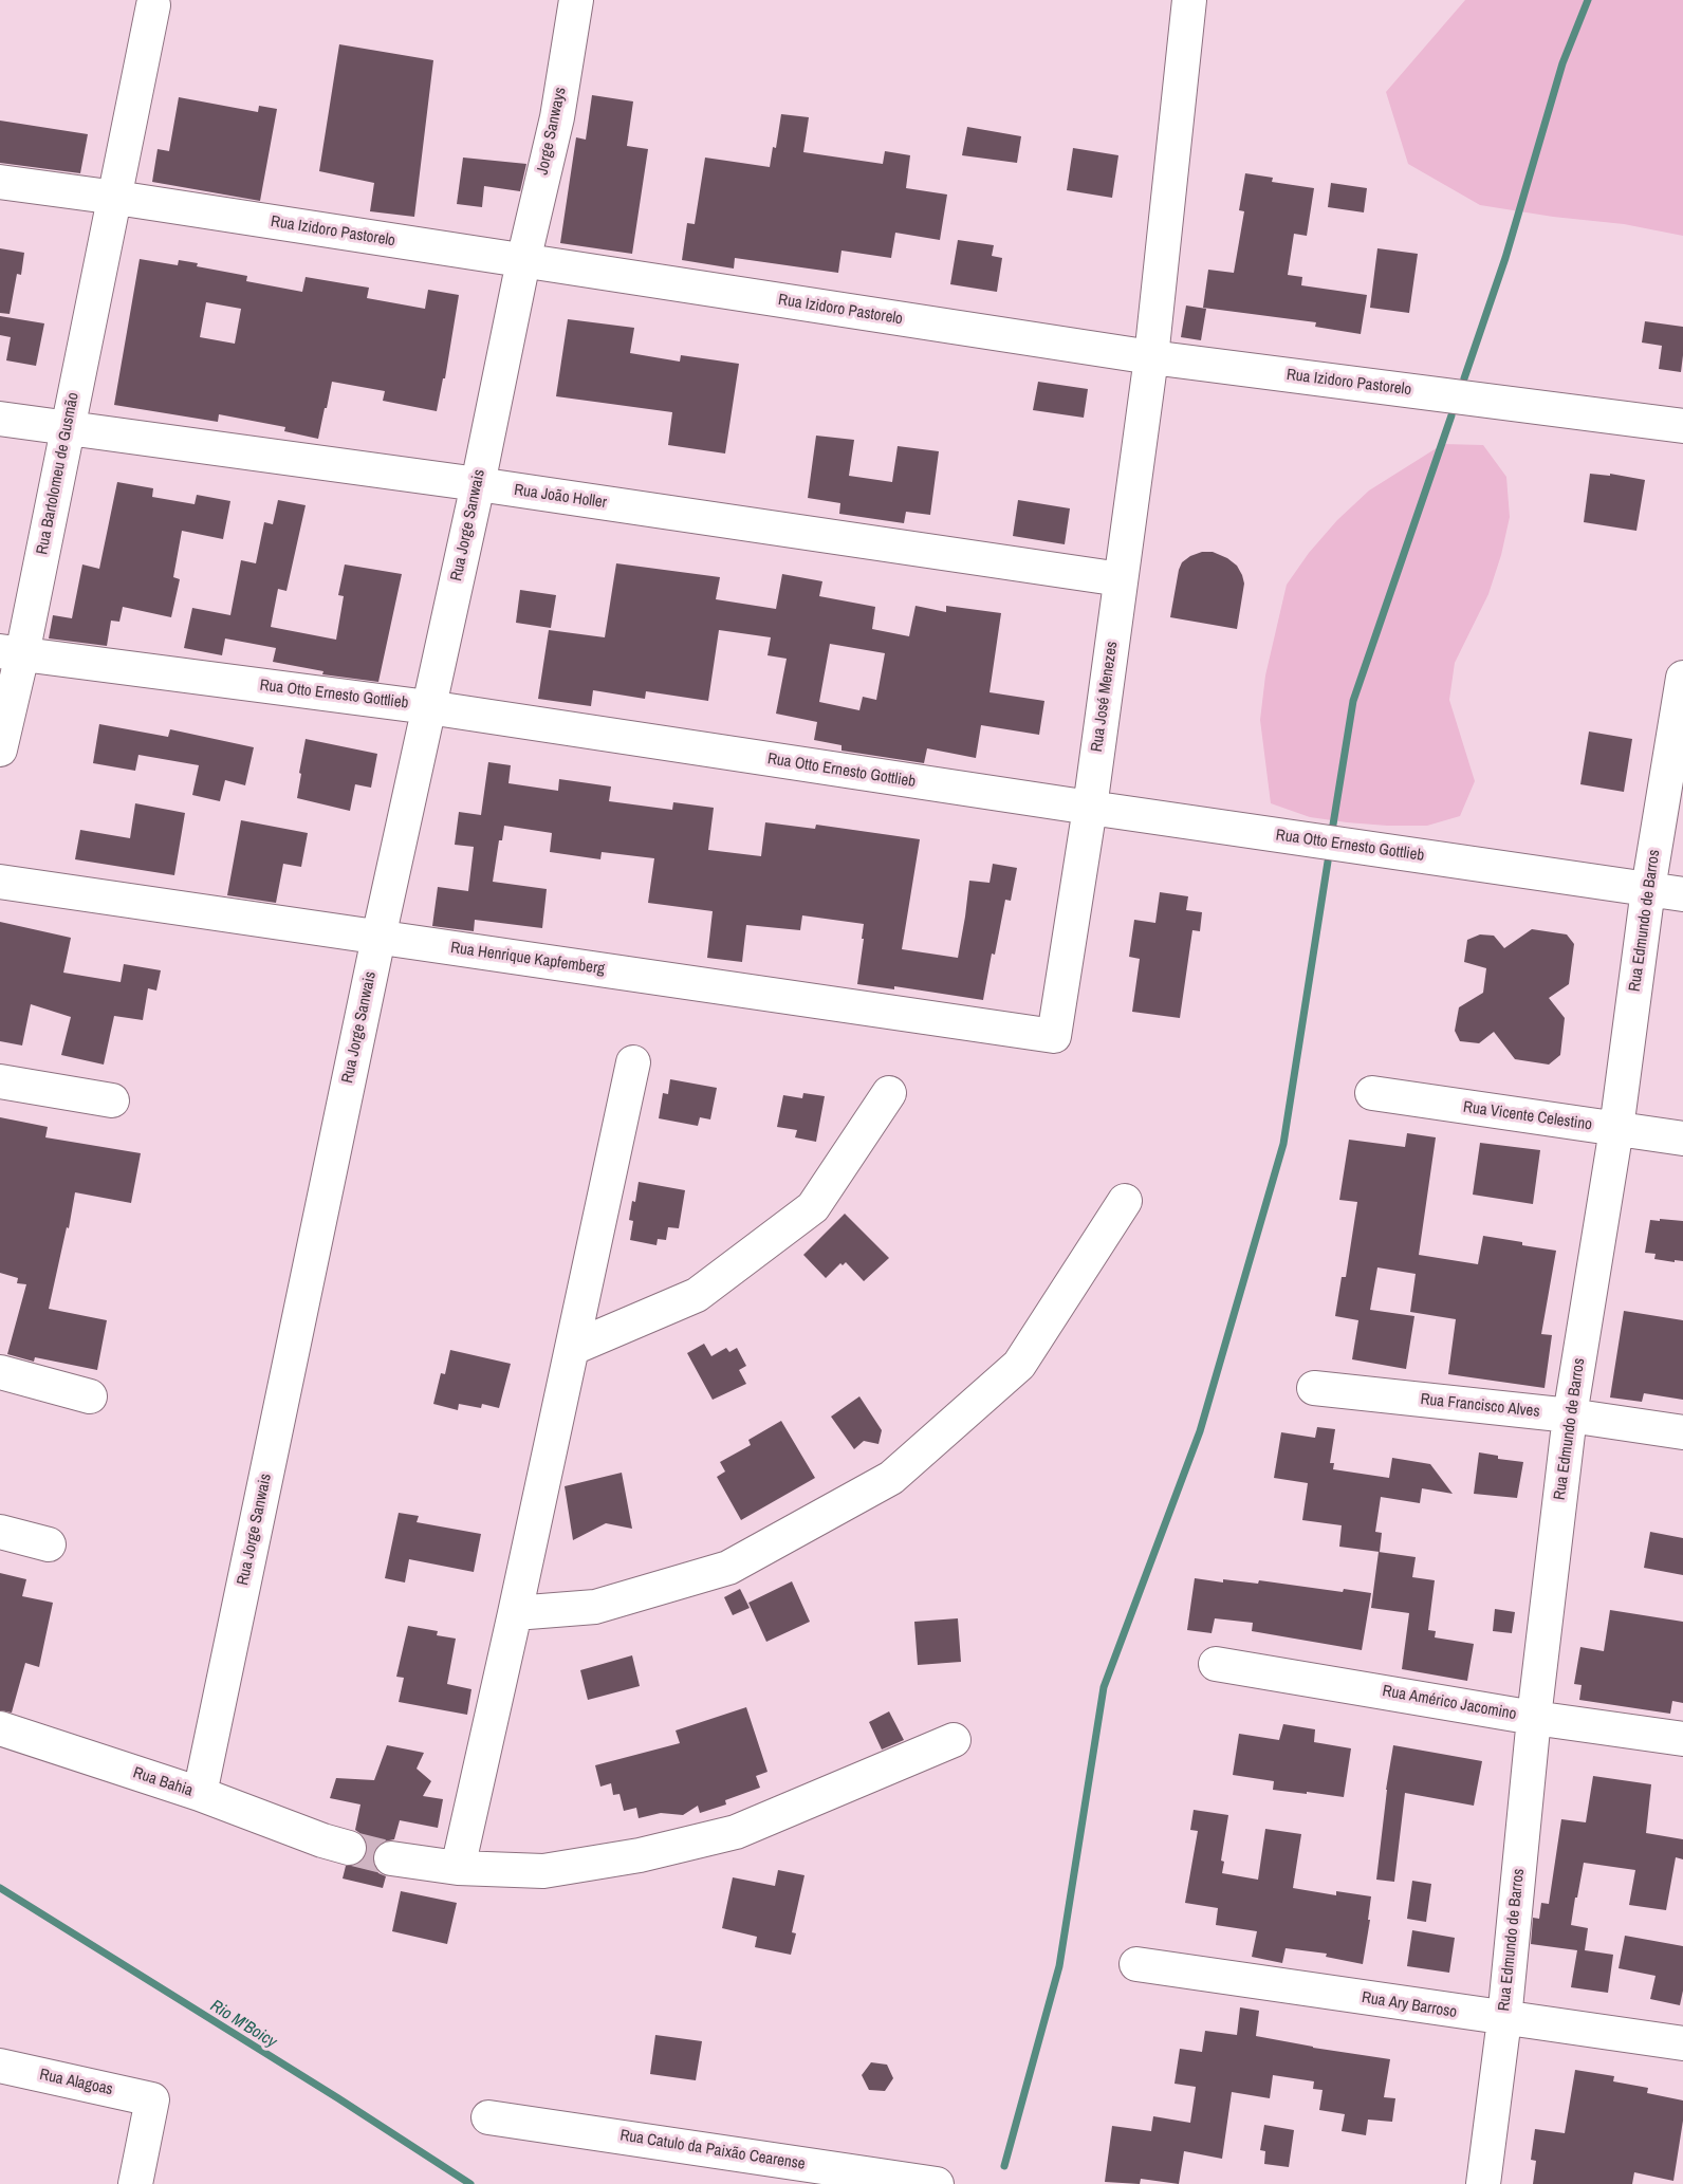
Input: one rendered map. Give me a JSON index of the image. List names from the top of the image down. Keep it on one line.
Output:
{"streets":{"street":["Jorge Sanways","Rua Izidoro Pastorelo","Rua Bartolomeu de Gusmão","Rua João Holler","Rua Jorge Sanwais","Rua Otto Ernesto Gottlieb","Rua José Menezes","Rua Edmundo de Barros","Rua Henrique Kapfemberg","Rua Vicente Celestino","Rua Francisco Alves","Rua Américo Jacomino","Rua Bahia","Rua Ary Barroso","Rua Alagoas","Rua Catulo da Paixão Cearense"]},"crossings":[["Jorge Sanways","Rua Izidoro Pastorelo"],["Jorge Sanways","Rua Jorge Sanwais"],["Rua Izidoro Pastorelo","Rua Bartolomeu de Gusmão"],["Rua Izidoro Pastorelo","Rua Jorge Sanwais"],["Rua Izidoro Pastorelo","Rua José Menezes"],["Rua Bartolomeu de Gusmão","Rua João Holler"],["Rua Bartolomeu de Gusmão","Rua Otto Ernesto Gottlieb"],["Rua João Holler","Rua Jorge Sanwais"],["Rua João Holler","Rua José Menezes"],["Rua Jorge Sanwais","Rua Otto Ernesto Gottlieb"],["Rua Jorge Sanwais","Rua Henrique Kapfemberg"],["Rua Jorge Sanwais","Rua Bahia"],["Rua Otto Ernesto Gottlieb","Rua José Menezes"],["Rua Otto Ernesto Gottlieb","Rua Edmundo de Barros"],["Rua José Menezes","Rua Henrique Kapfemberg"],["Rua Edmundo de Barros","Rua Vicente Celestino"],["Rua Edmundo de Barros","Rua Francisco Alves"],["Rua Edmundo de Barros","Rua Américo Jacomino"],["Rua Edmundo de Barros","Rua Ary Barroso"]],"water":["Rio M'Boicy"]}
